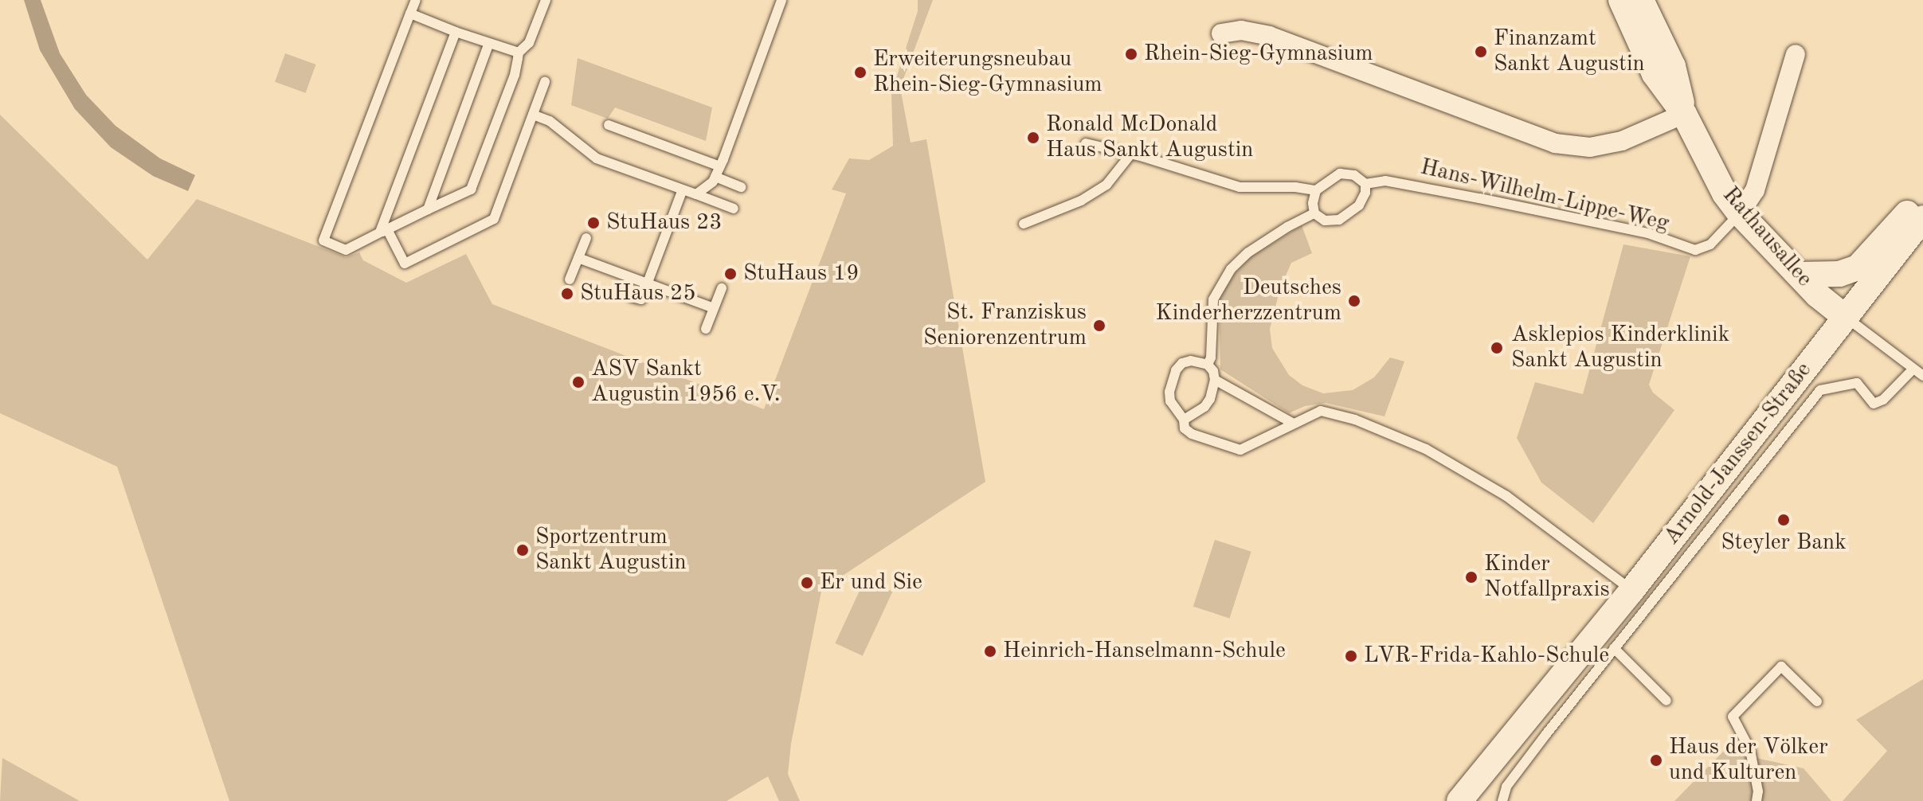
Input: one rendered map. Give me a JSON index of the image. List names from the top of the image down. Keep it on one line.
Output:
{"streets":{"main road":["Rathausallee","Arnold-Janssen-Straße"],"lane":["Hans-Wilhelm-Lippe-Weg"]},"crossings":[["Hans-Wilhelm-Lippe-Weg","Rathausallee"],["Rathausallee","Arnold-Janssen-Straße"]],"places":["Finanzamt Sankt Augustin","Rhein-Sieg-Gymnasium","Erweiterungsneubau Rhein-Sieg-Gymnasium","Ronald McDonald Haus Sankt Augustin","StuHaus 23","StuHaus 19","StuHaus 25","Deutsches Kinderherzzentrum","St. Franziskus Seniorenzentrum","Asklepios Kinderklinik Sankt Augustin","ASV Sankt Augustin 1956 e.V.","Steyler Bank","Sportzentrum Sankt Augustin","Kinder Notfallpraxis","Er und Sie","Heinrich-Hanselmann-Schule","LVR-Frida-Kahlo-Schule","Haus der Völker und Kulturen"]}
